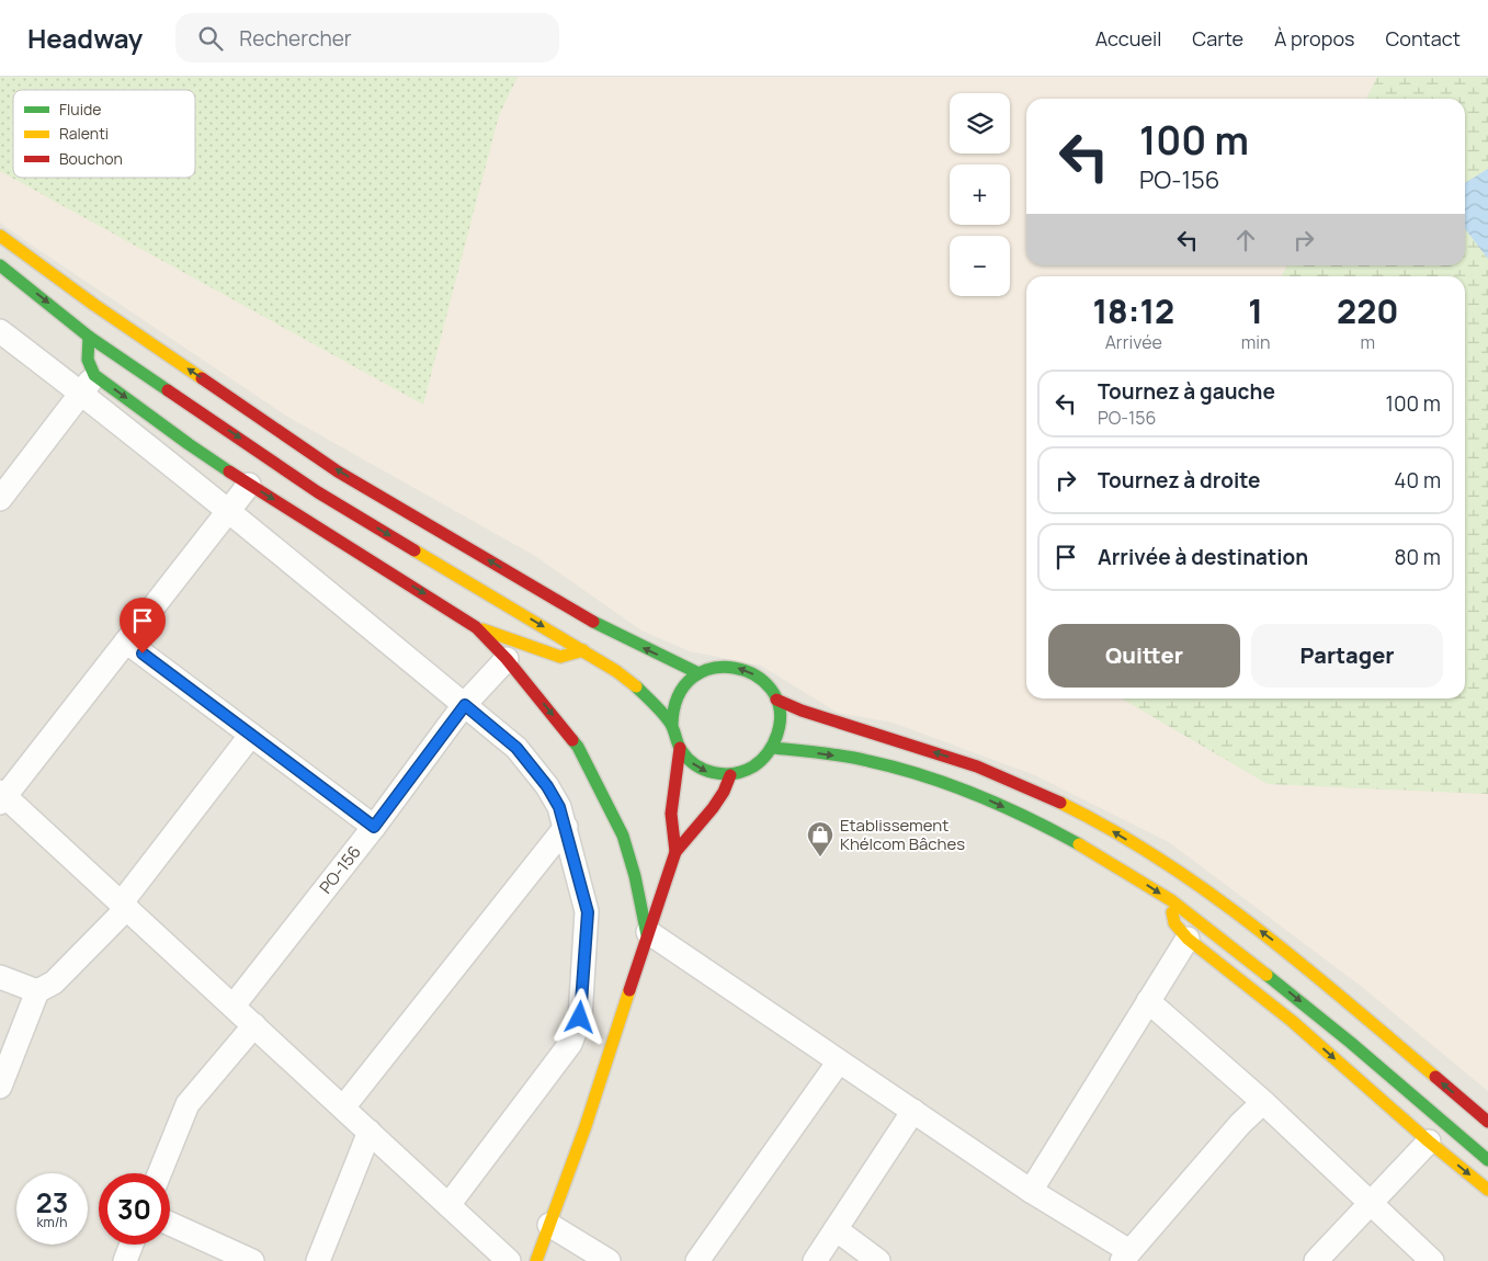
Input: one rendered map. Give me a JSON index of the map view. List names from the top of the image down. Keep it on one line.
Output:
{"streets":{"street":["PO-156"]},"places":{"shop":["Etablissement Khélcom Bâches"]},"legend":["Fluide","Ralenti","Bouchon"],"page":{"header":"Headway","search":"Rechercher","nav":["Accueil","Carte","À propos","Contact"],"map_buttons":["+","−"],"turn":["100 m","PO-156"],"eta":["18:12","Arrivée","1","min","220","m"],"list":[{"name":"Tournez à gauche","note":"PO-156","value":"100 m"},{"name":"Tournez à droite","value":"40 m"},{"name":"Arrivée à destination","value":"80 m"}],"buttons":["Quitter","Partager"],"speed":"23 km/h","limit":"30"}}
